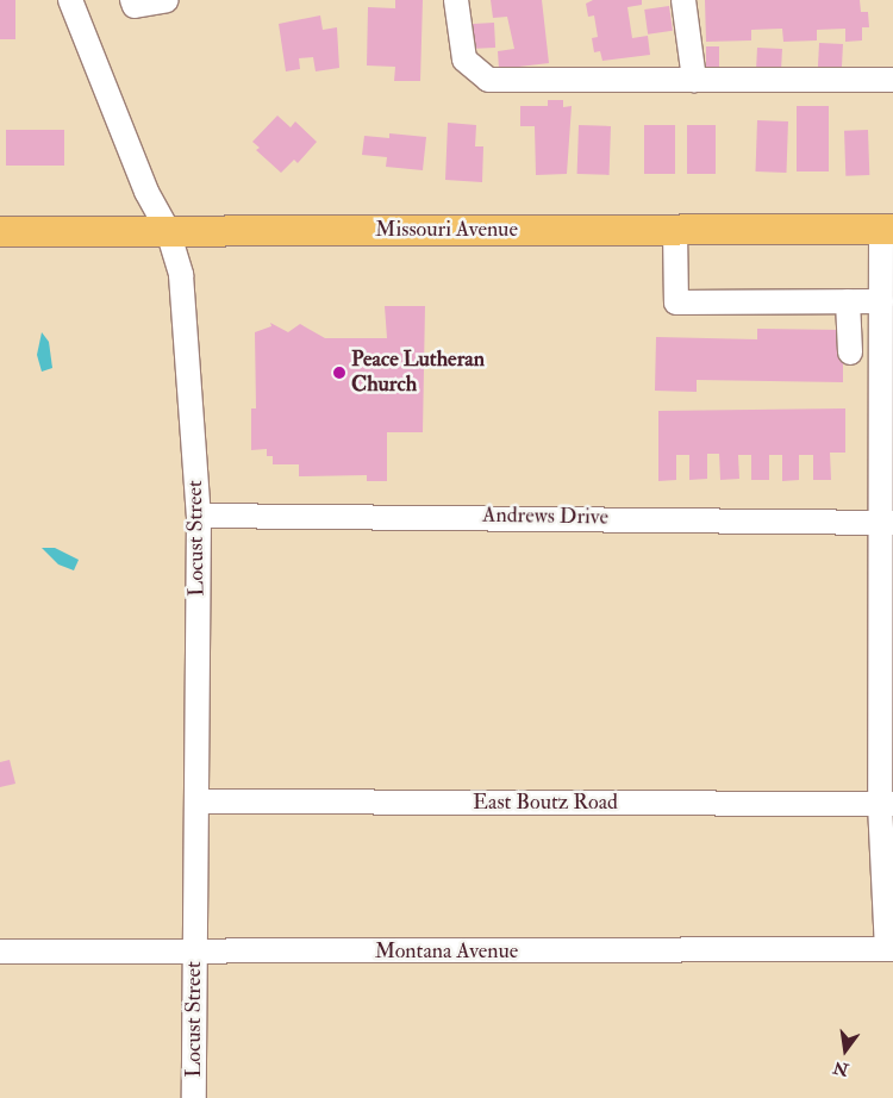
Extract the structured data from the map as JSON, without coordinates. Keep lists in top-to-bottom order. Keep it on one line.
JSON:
{"streets":{"main road":["Missouri Avenue"],"street":["Andrews Drive","Locust Street","East Boutz Road","Montana Avenue"]},"crossings":[["Missouri Avenue","Locust Street"],["Andrews Drive","Locust Street"],["Locust Street","East Boutz Road"],["Locust Street","Montana Avenue"]],"places":["Peace Lutheran Church"],"north":"bottom"}
